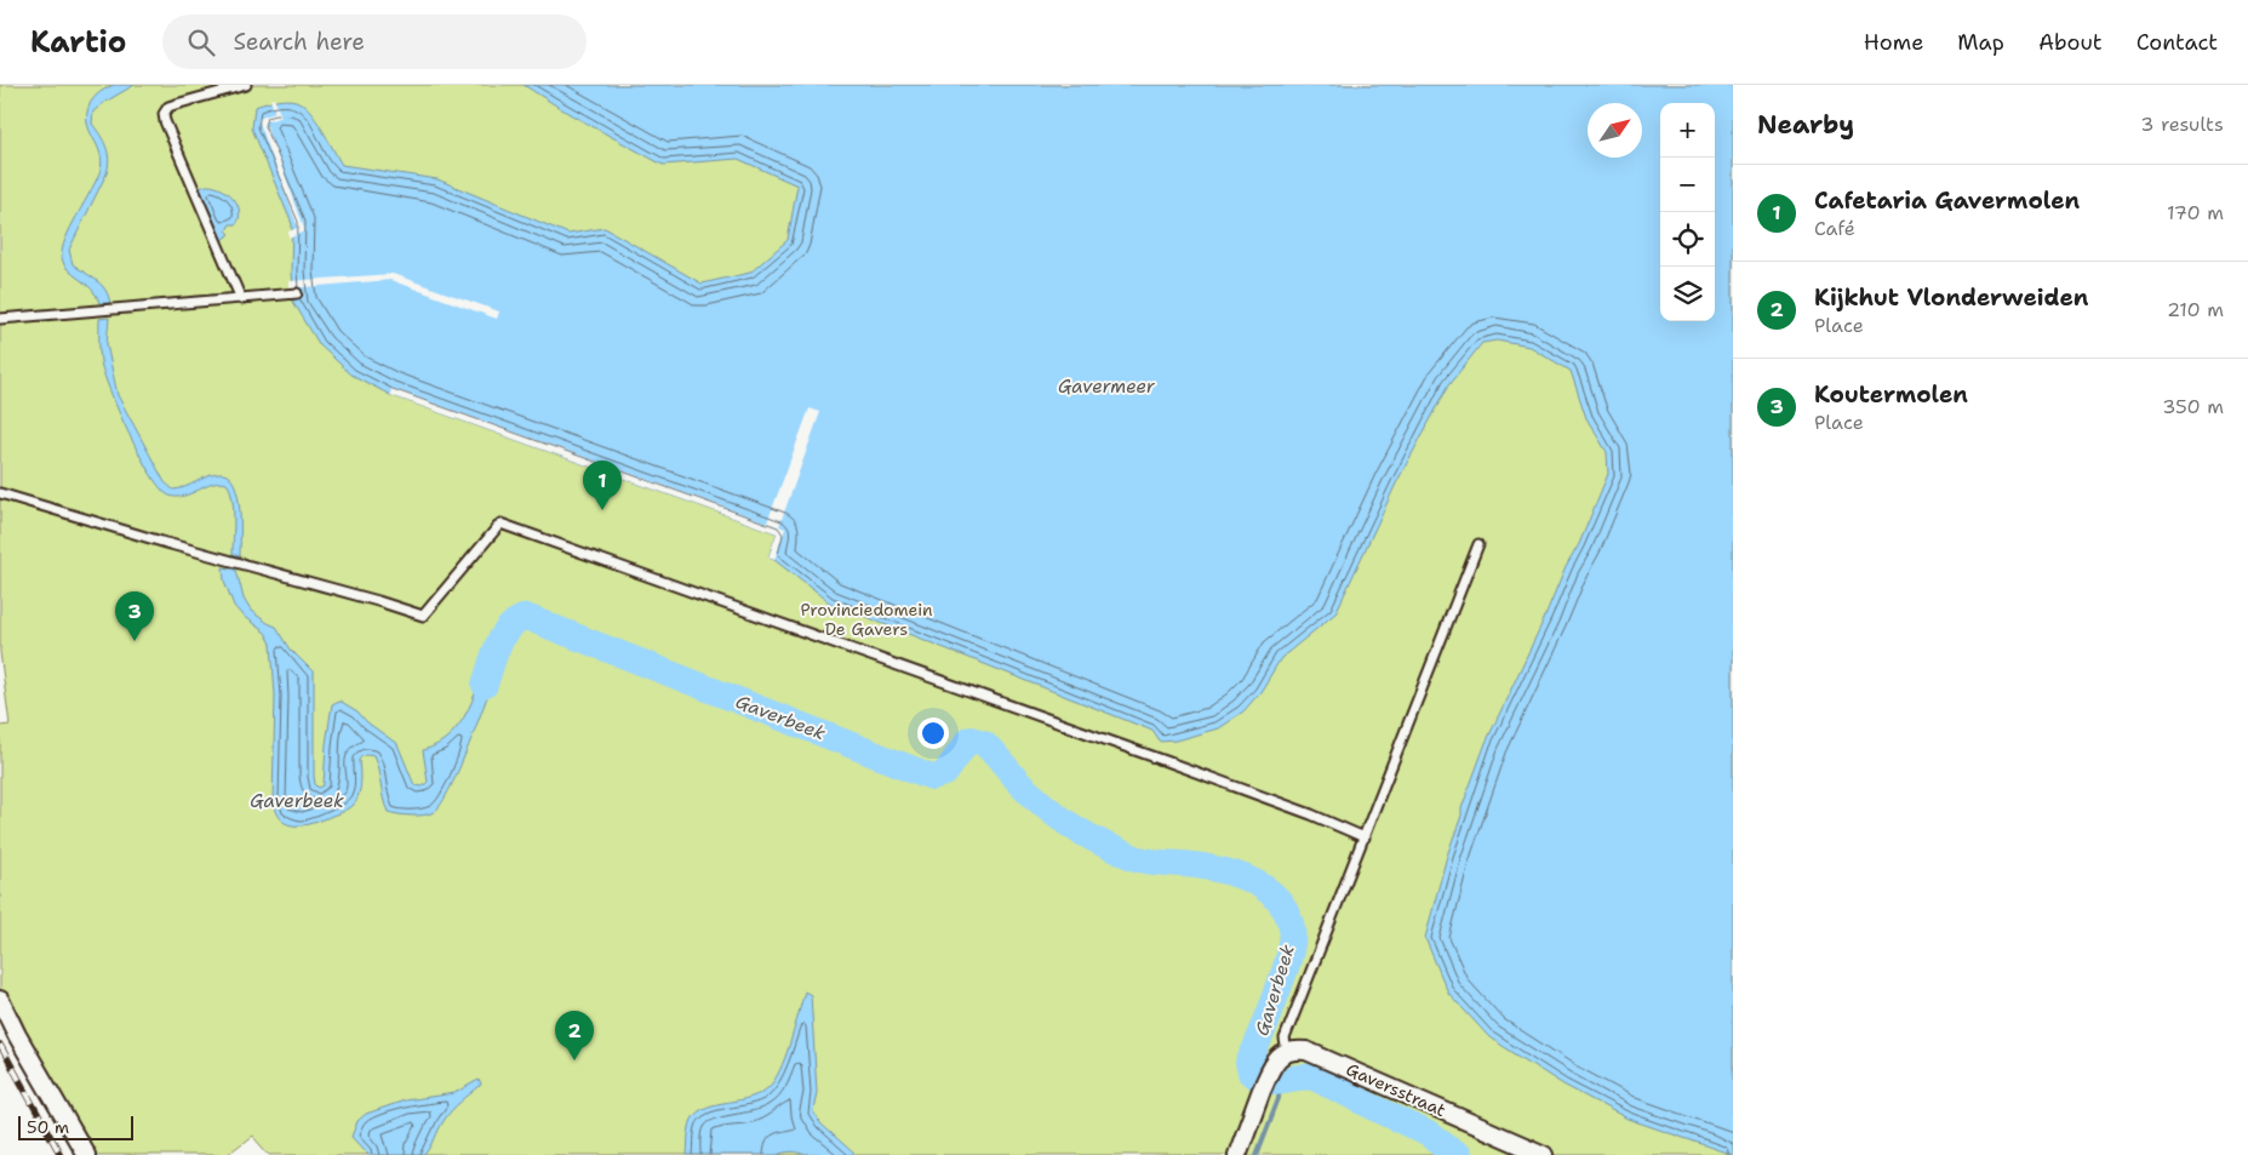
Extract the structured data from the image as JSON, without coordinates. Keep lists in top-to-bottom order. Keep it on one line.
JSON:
{"streets":{"street":["Gaversstraat"]},"water":["Gavermeer","Gaverbeek"],"parks":["Provinciedomein De Gavers"],"scale_bar":"50 m","north":"top right","page":{"header":"Kartio","search":"Search here","nav":["Home","Map","About","Contact"],"heading":["Nearby","3 results"],"map_buttons":["+","−"],"list":[{"mark":"1","name":"Cafetaria Gavermolen","note":"Café","value":"170 m"},{"mark":"2","name":"Kijkhut Vlonderweiden","note":"Place","value":"210 m"},{"mark":"3","name":"Koutermolen","note":"Place","value":"350 m"}],"pins":["1","3","2"],"scale":"50 m"}}
